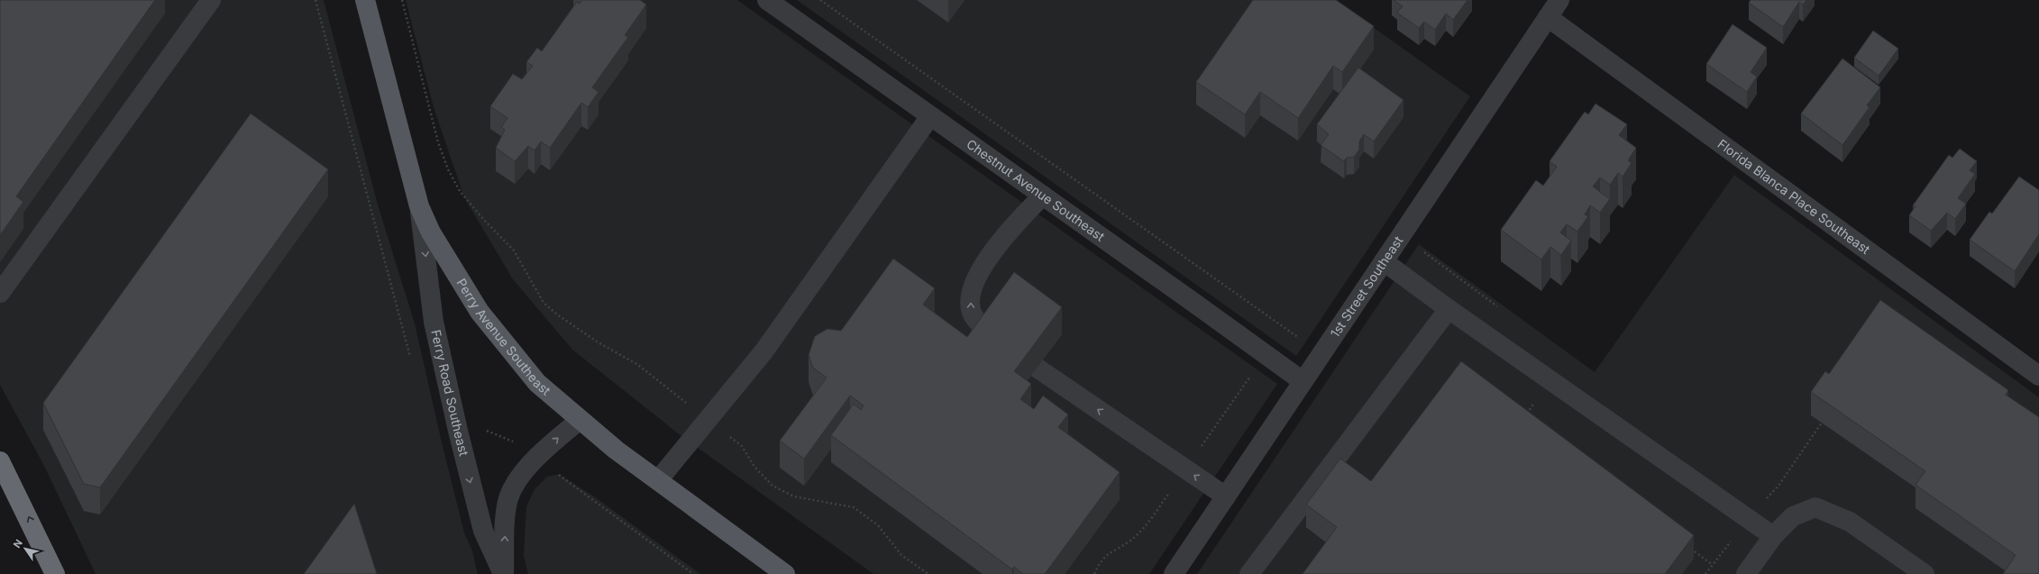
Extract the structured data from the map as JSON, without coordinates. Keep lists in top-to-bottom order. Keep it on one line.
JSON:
{"streets":{"main road":["Perry Avenue Southeast"],"street":["Chestnut Avenue Southeast","Florida Blanca Place Southeast","1st Street Southeast","Ferry Road Southeast"]},"crossings":[["Chestnut Avenue Southeast","1st Street Southeast"],["Florida Blanca Place Southeast","1st Street Southeast"],["Perry Avenue Southeast","Ferry Road Southeast"]],"north":"top left"}
